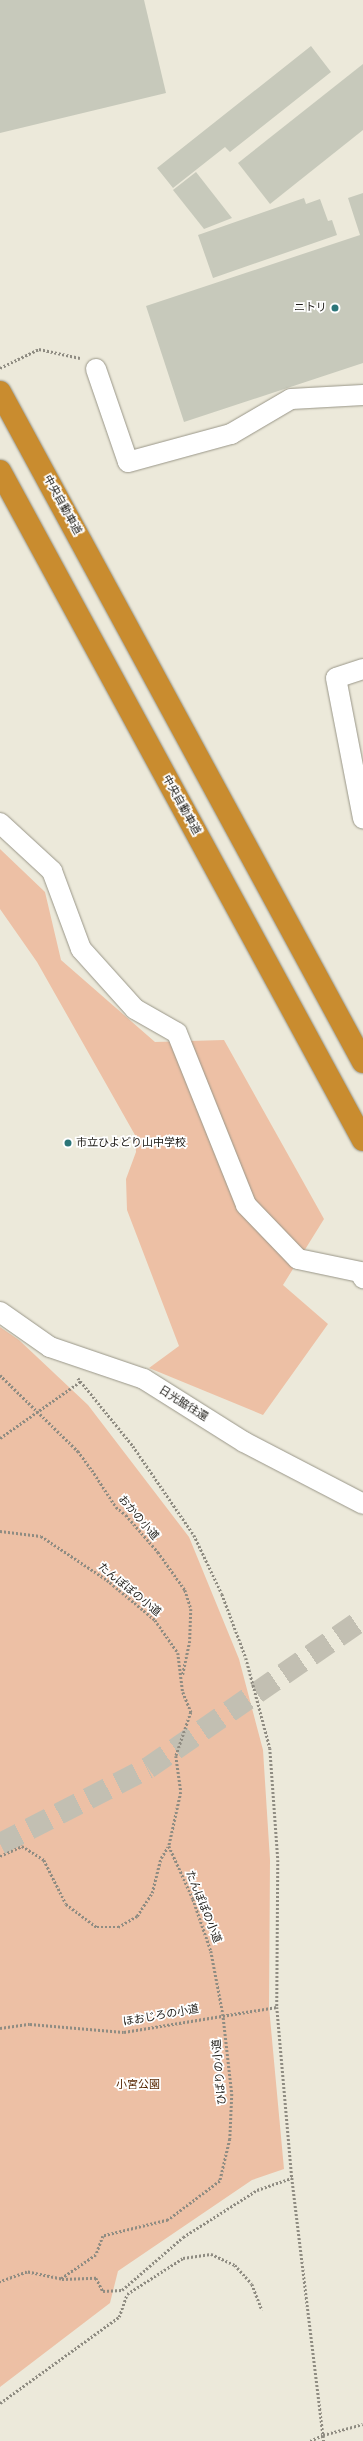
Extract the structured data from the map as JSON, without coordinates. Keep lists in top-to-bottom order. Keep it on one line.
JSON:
{"streets":{"highway":["中央自動車道"],"street":["日光脇往還"],"path":["おかの小道","たんぽぽの小道","ほおじろの小道","ひばりの小道"]},"crossings":[["おかの小道","たんぽぽの小道"],["たんぽぽの小道","ほおじろの小道"],["たんぽぽの小道","ひばりの小道"],["ほおじろの小道","ひばりの小道"]],"parks":["小宮公園"],"places":["ニトリ","市立ひよどり山中学校"]}
